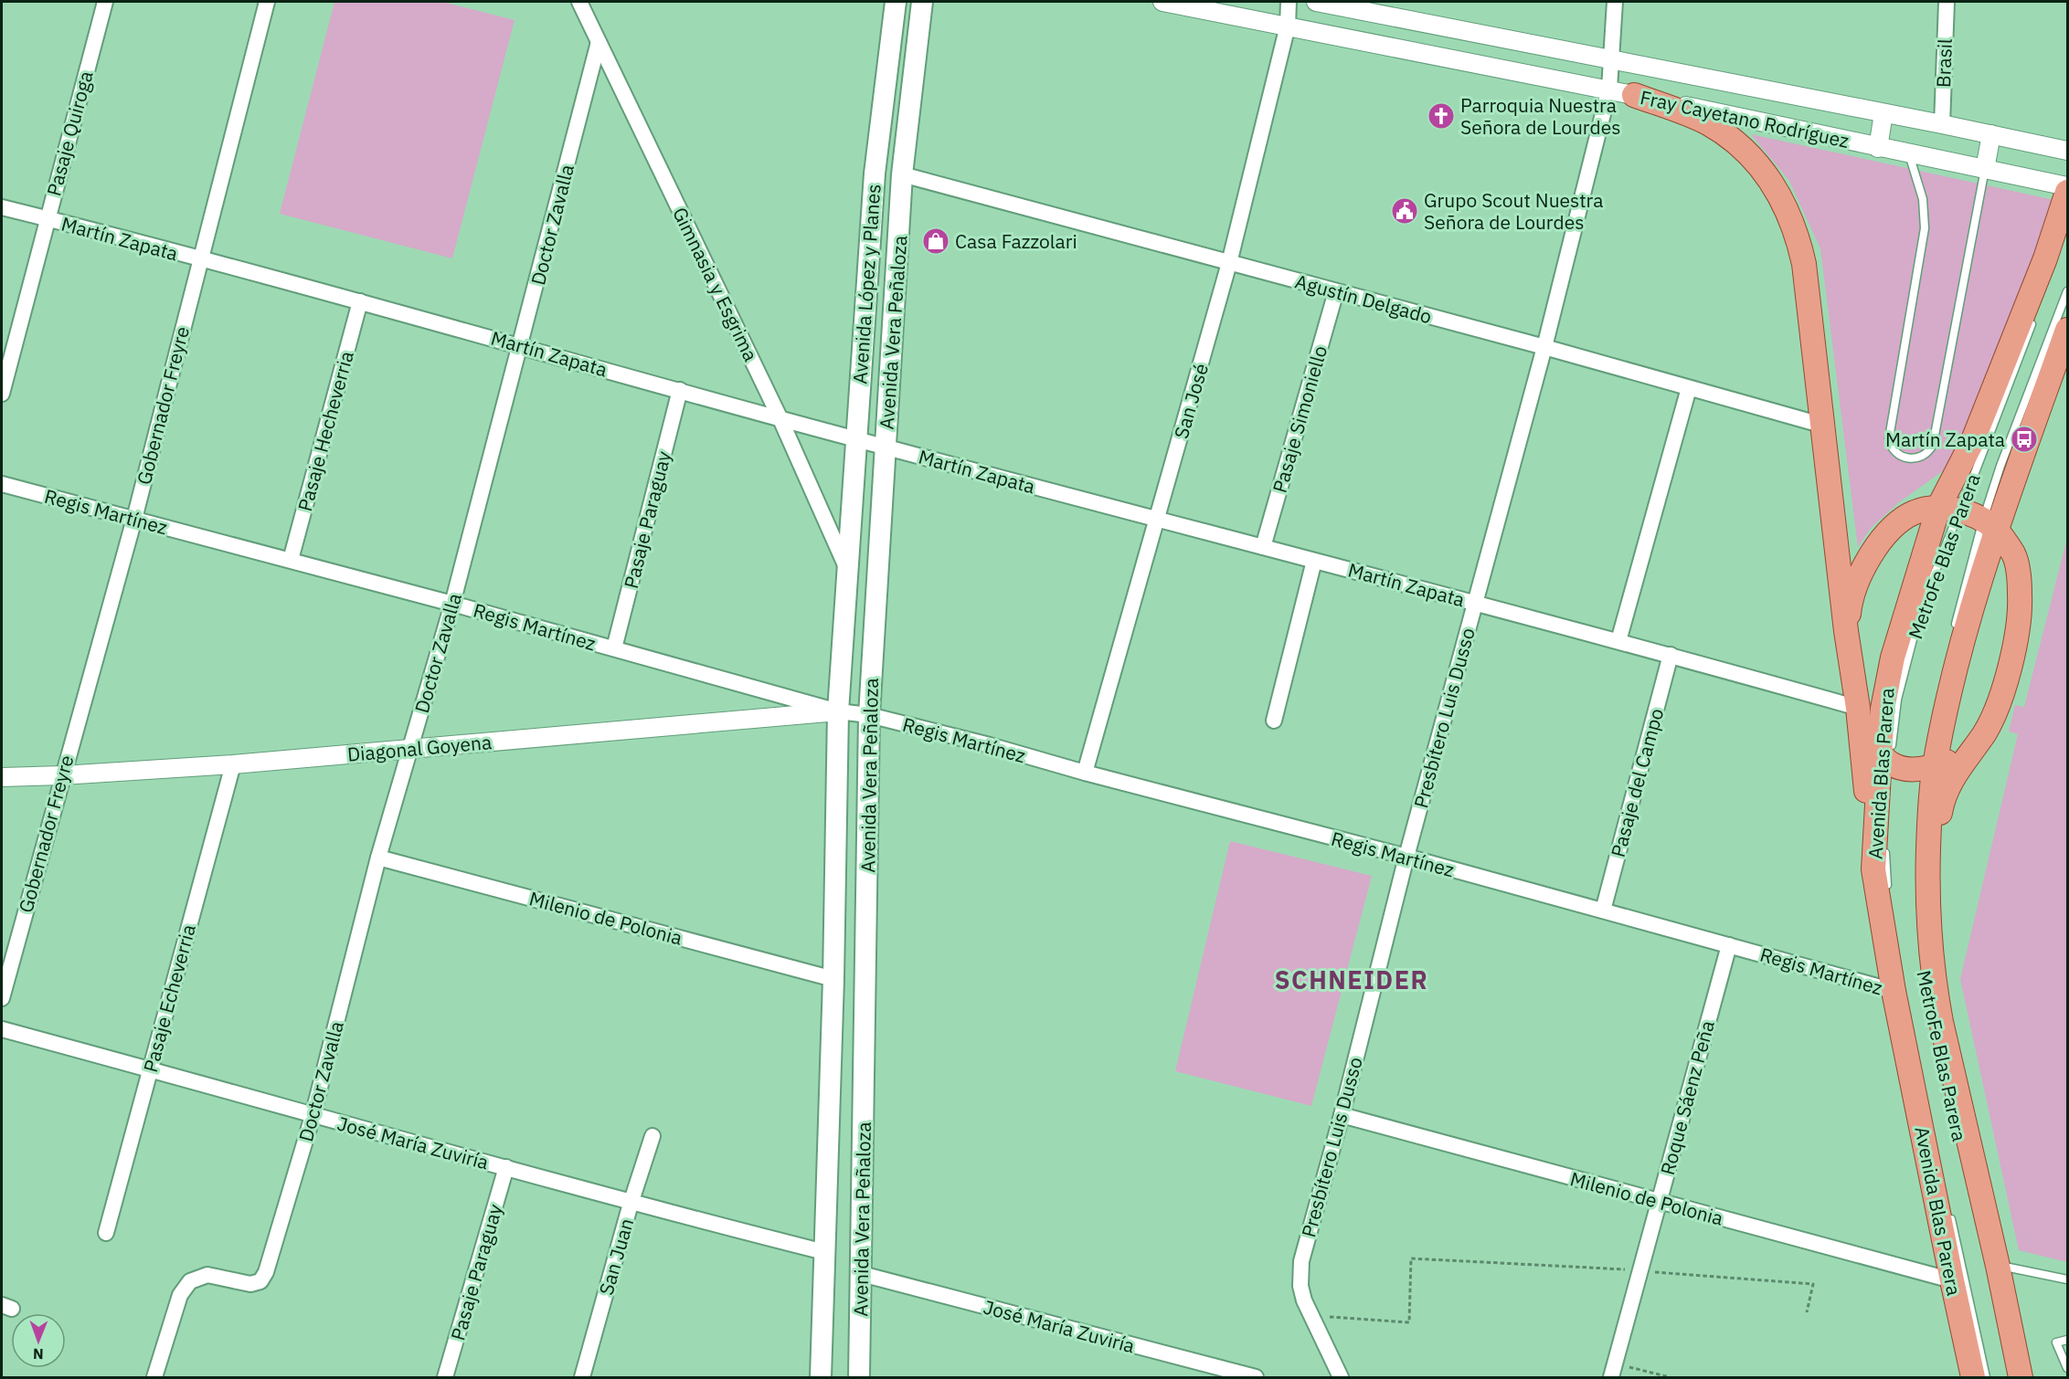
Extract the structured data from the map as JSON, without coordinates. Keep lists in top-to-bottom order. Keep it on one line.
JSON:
{"streets":{"main road":["Avenida López y Planes","Avenida Vera Peñaloza","Avenida Blas Parera"],"street":["Brasil","Fray Cayetano Rodríguez","Pasaje Quiroga","Doctor Zavalla","Martín Zapata","Gimnasia y Esgrima","Agustín Delgado","San José","Gobernador Freyre","Pasaje Simoniello","Pasaje Hecheverria","Regis Martínez","Pasaje Paraguay","Presbítero Luis Dusso","Diagonal Goyena","Pasaje del Campo","Milenio de Polonia","Pasaje Echeverria","Roque Sáenz Peña","José María Zuviría","San Juan"],"lane":["MetroFe Blas Parera"]},"crossings":[["Brasil","Fray Cayetano Rodríguez"],["Fray Cayetano Rodríguez","San José"],["Fray Cayetano Rodríguez","Presbítero Luis Dusso"],["Pasaje Quiroga","Martín Zapata"],["Doctor Zavalla","Martín Zapata"],["Doctor Zavalla","Gimnasia y Esgrima"],["Doctor Zavalla","Regis Martínez"],["Doctor Zavalla","Diagonal Goyena"],["Doctor Zavalla","Milenio de Polonia"],["Doctor Zavalla","José María Zuviría"],["Martín Zapata","Gimnasia y Esgrima"],["Martín Zapata","Avenida López y Planes"],["Martín Zapata","Avenida Vera Peñaloza"],["Martín Zapata","San José"],["Martín Zapata","Gobernador Freyre"],["Martín Zapata","Pasaje Simoniello"],["Martín Zapata","Pasaje Hecheverria"],["Martín Zapata","Pasaje Paraguay"],["Martín Zapata","Presbítero Luis Dusso"],["Martín Zapata","Pasaje del Campo"],["Gimnasia y Esgrima","Avenida López y Planes"],["Gimnasia y Esgrima","Avenida Vera Peñaloza"],["Avenida López y Planes","Agustín Delgado"],["Avenida López y Planes","Avenida Vera Peñaloza"],["Agustín Delgado","Avenida Vera Peñaloza"],["Agustín Delgado","San José"],["Agustín Delgado","Pasaje Simoniello"],["Agustín Delgado","Presbítero Luis Dusso"],["Avenida Vera Peñaloza","Regis Martínez"],["Avenida Vera Peñaloza","Diagonal Goyena"],["Avenida Vera Peñaloza","Milenio de Polonia"],["Avenida Vera Peñaloza","José María Zuviría"],["San José","Regis Martínez"],["Gobernador Freyre","Regis Martínez"],["Gobernador Freyre","Diagonal Goyena"],["Pasaje Hecheverria","Regis Martínez"],["Regis Martínez","Pasaje Paraguay"],["Regis Martínez","Presbítero Luis Dusso"],["Regis Martínez","Diagonal Goyena"],["Regis Martínez","Avenida Blas Parera"],["Regis Martínez","Pasaje del Campo"],["Regis Martínez","Roque Sáenz Peña"],["Pasaje Paraguay","José María Zuviría"],["MetroFe Blas Parera","Avenida Blas Parera"],["Presbítero Luis Dusso","Milenio de Polonia"],["Diagonal Goyena","Pasaje Echeverria"],["Avenida Blas Parera","Milenio de Polonia"],["Milenio de Polonia","Roque Sáenz Peña"],["Pasaje Echeverria","José María Zuviría"],["José María Zuviría","San Juan"]],"districts":["SCHNEIDER"],"places":{"church":["Parroquia Nuestra Señora de Lourdes"],"public building":["Grupo Scout Nuestra Señora de Lourdes"],"shop":["Casa Fazzolari"],"bus stop":["Martín Zapata"]},"north":"bottom"}
